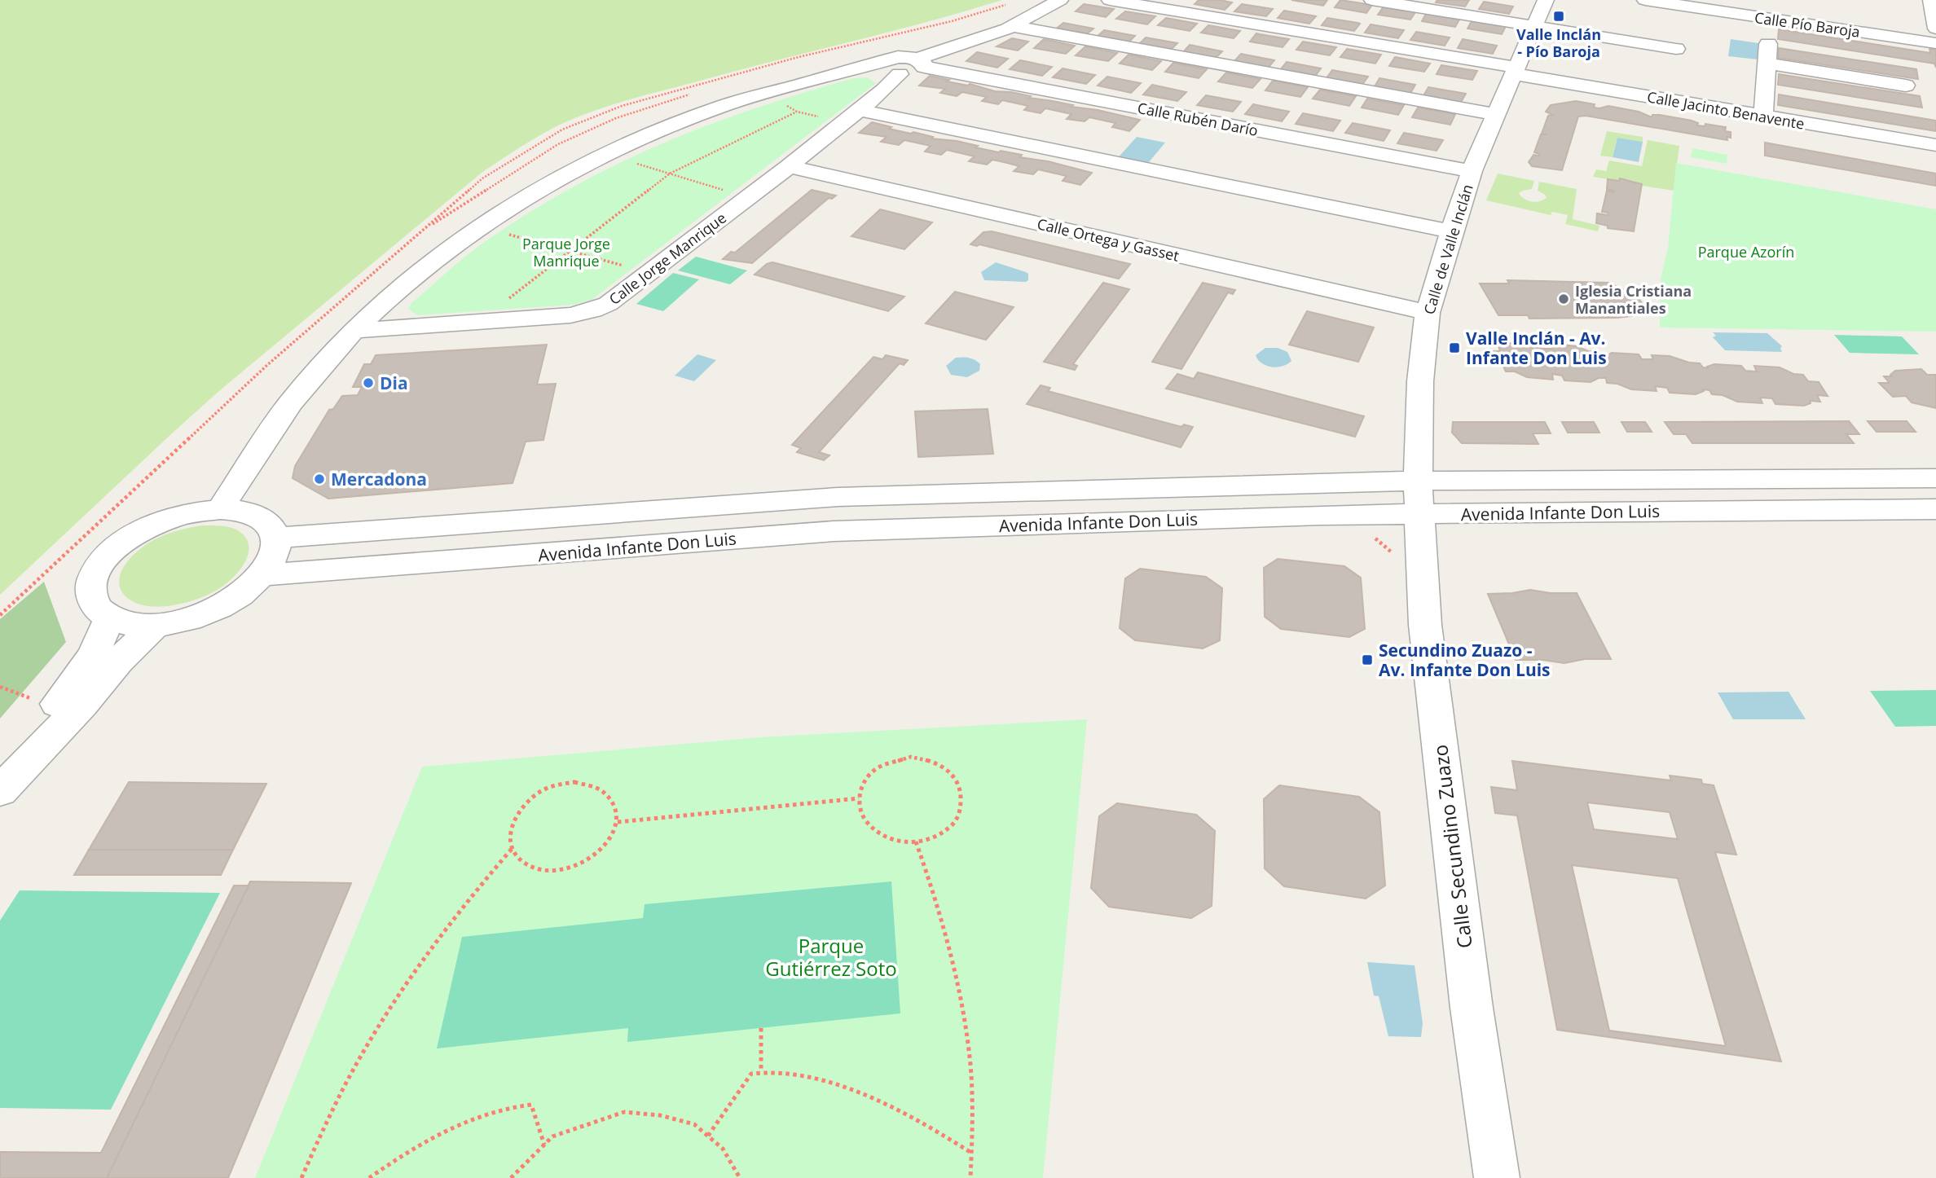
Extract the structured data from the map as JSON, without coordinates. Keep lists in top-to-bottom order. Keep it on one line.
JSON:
{"streets":{"street":["Calle Pío Baroja","Calle Jacinto Benavente","Calle Rubén Darío","Calle Ortega y Gasset","Calle de Valle Inclán","Calle Jorge Manrique","Avenida Infante Don Luis","Calle Secundino Zuazo"]},"crossings":[["Calle Jacinto Benavente","Calle de Valle Inclán"],["Calle Rubén Darío","Calle de Valle Inclán"],["Calle Ortega y Gasset","Calle de Valle Inclán"],["Calle Ortega y Gasset","Calle Jorge Manrique"],["Calle de Valle Inclán","Avenida Infante Don Luis"],["Calle de Valle Inclán","Calle Secundino Zuazo"],["Avenida Infante Don Luis","Calle Secundino Zuazo"]],"parks":["Parque Jorge Manrique","Parque Azorín","Parque Gutiérrez Soto"],"places":{"transit":["Valle Inclán - Pío Baroja","Valle Inclán - Av. Infante Don Luis","Secundino Zuazo - Av. Infante Don Luis"],"other":["Iglesia Cristiana Manantiales","Dia","Mercadona"]}}
